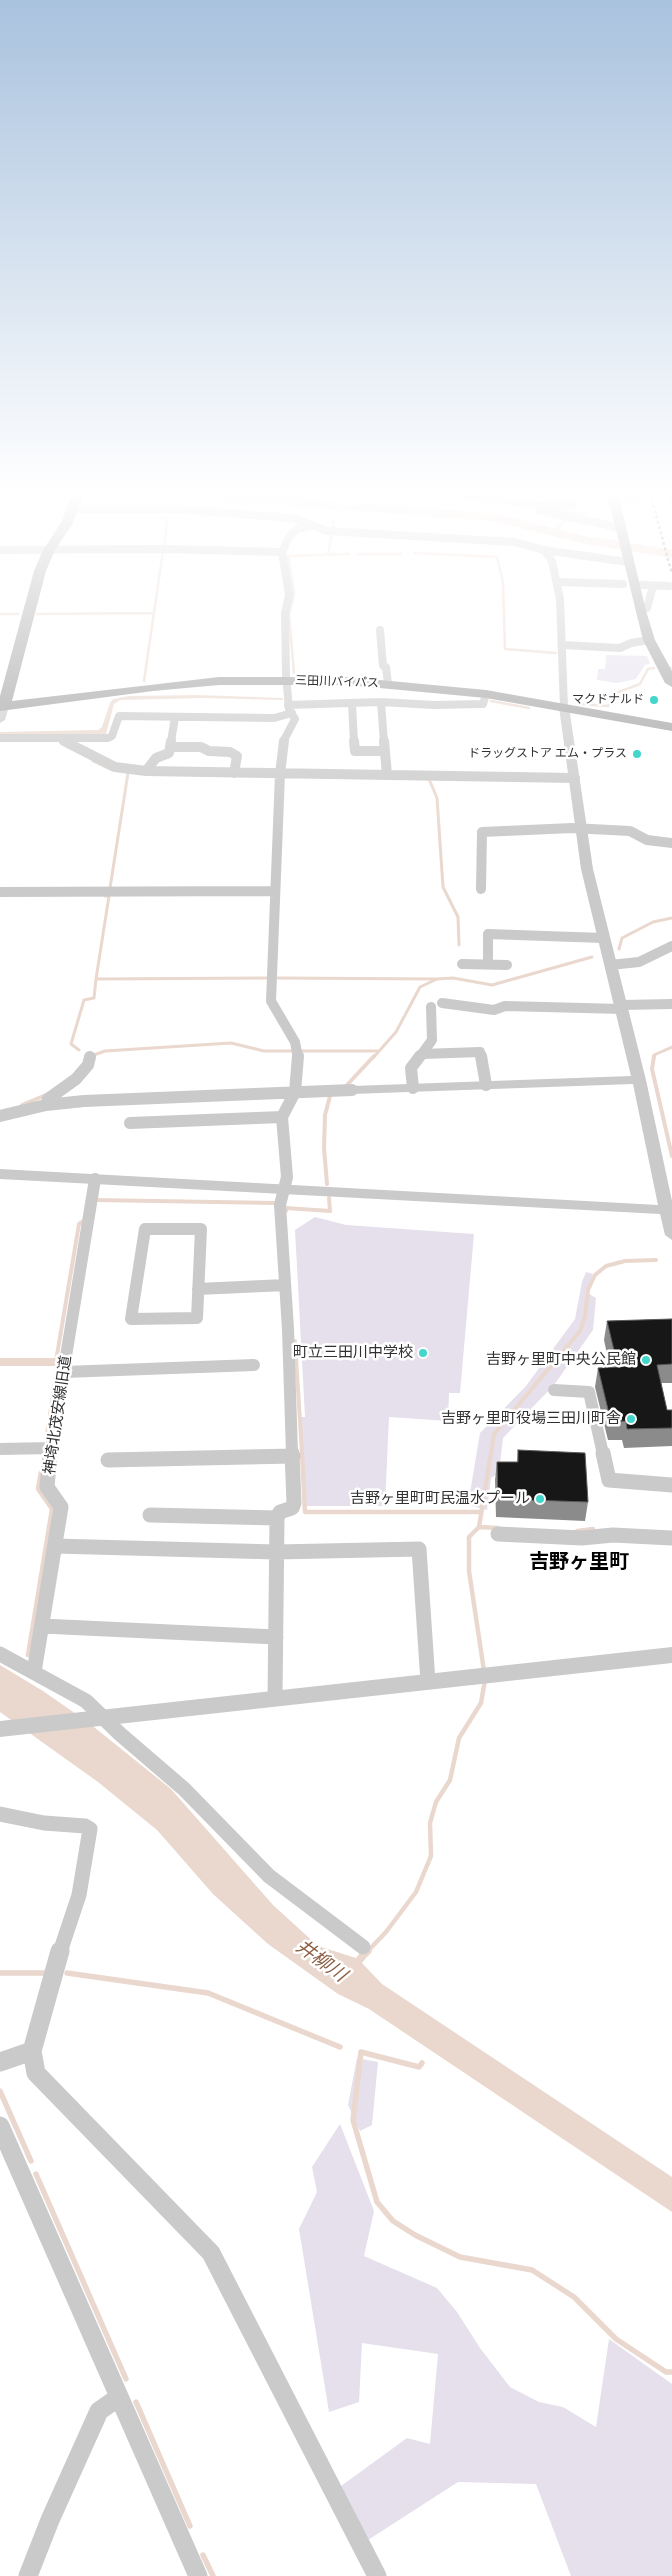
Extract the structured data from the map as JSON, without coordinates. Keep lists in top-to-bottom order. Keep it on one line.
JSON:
{"streets":{"highway":["三田川バイパス"],"street":["神埼北茂安線旧道"]},"districts":["吉野ヶ里町"],"water":["井柳川"],"places":["マクドナルド","ドラッグストア エム・プラス","町立三田川中学校","吉野ヶ里町中央公民館","吉野ヶ里町役場三田川町舎","吉野ヶ里町町民温水プール"]}
